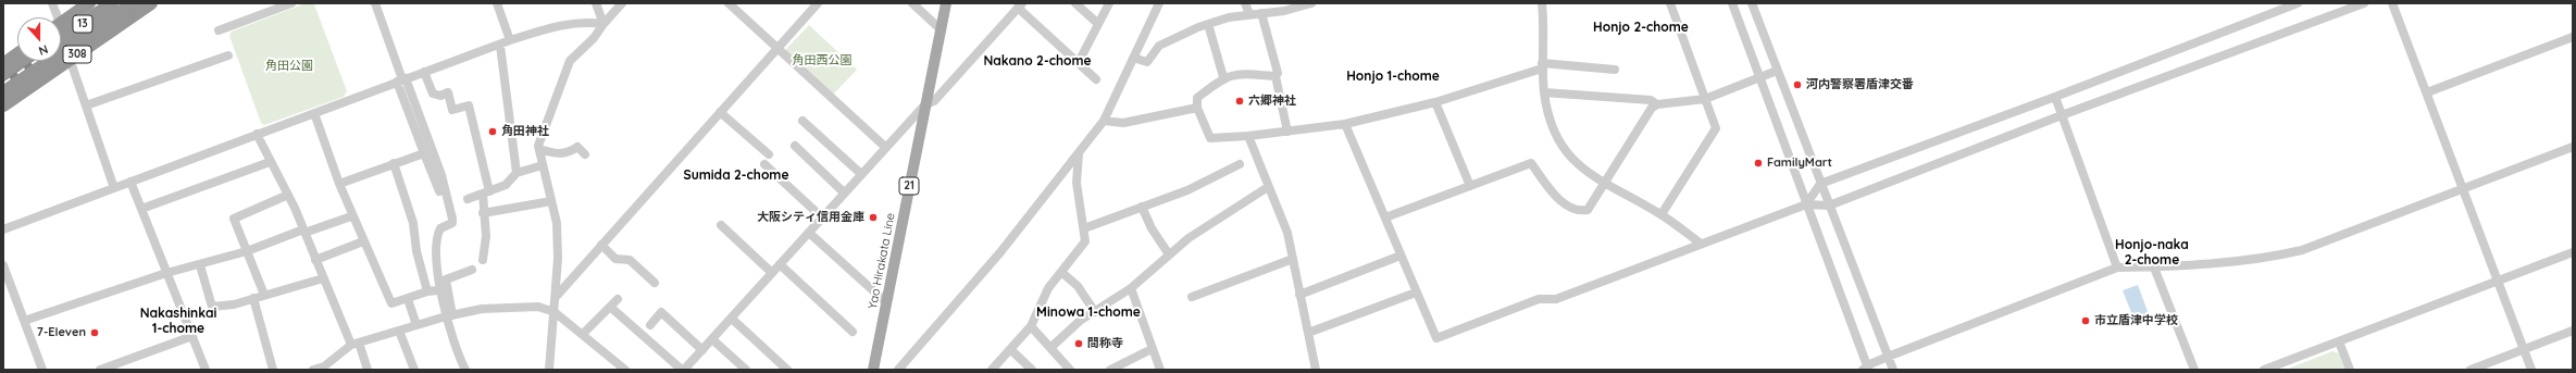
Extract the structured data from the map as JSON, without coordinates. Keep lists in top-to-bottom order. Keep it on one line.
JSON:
{"streets":{"highway":["13","308"],"main road":["21","Yao Hirakata Line"]},"districts":["Honjo 2-chome","Nakano 2-chome","Honjo 1-chome","Sumida 2-chome","Honjo-naka 2-chome","Minowa 1-chome","Nakashinkai 1-chome"],"parks":["角田西公園","角田公園"],"places":["河内警察署盾津交番","六郷神社","角田神社","FamilyMart","大阪シティ信用金庫","市立盾津中学校","7-Eleven","間称寺"],"north":"bottom"}
